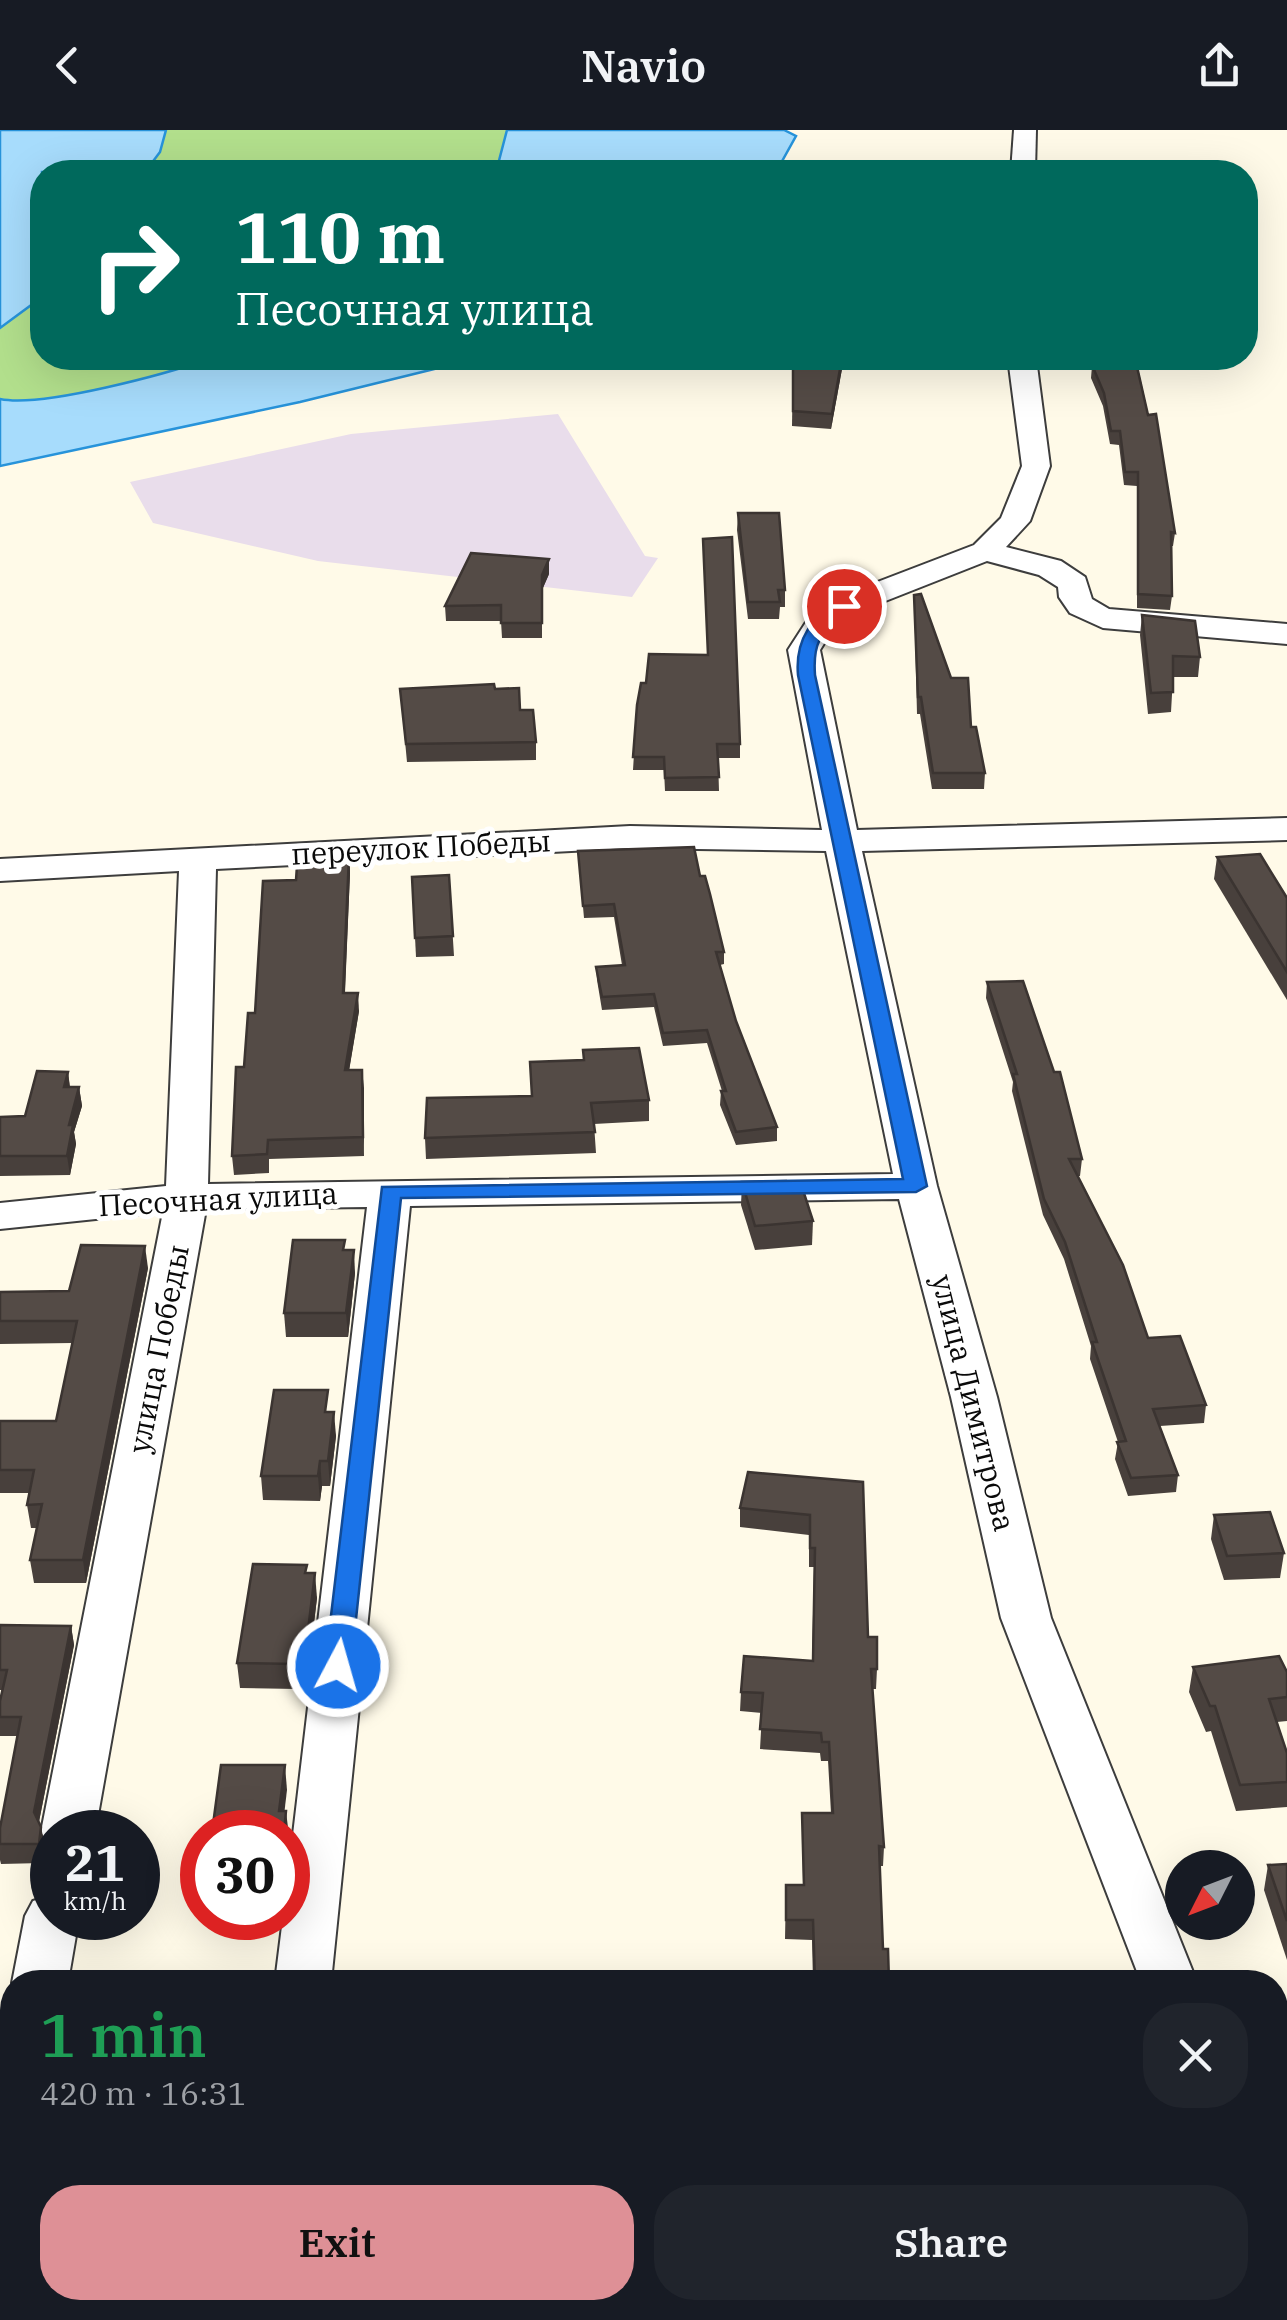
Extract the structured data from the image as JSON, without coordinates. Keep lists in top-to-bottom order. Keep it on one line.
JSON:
{"streets":{"street":["переулок Победы","Песочная улица","улица Победы","улица Димитрова"]},"crossings":[["переулок Победы","улица Победы"],["переулок Победы","улица Димитрова"],["Песочная улица","улица Победы"],["Песочная улица","улица Димитрова"]],"north":"bottom left","page":{"header":"Navio","turn":["110 m","Песочная улица"],"speed":"21 km/h","limit":"30","heading":["1 min","420 m · 16:31"],"buttons":["Exit","Share"]}}
